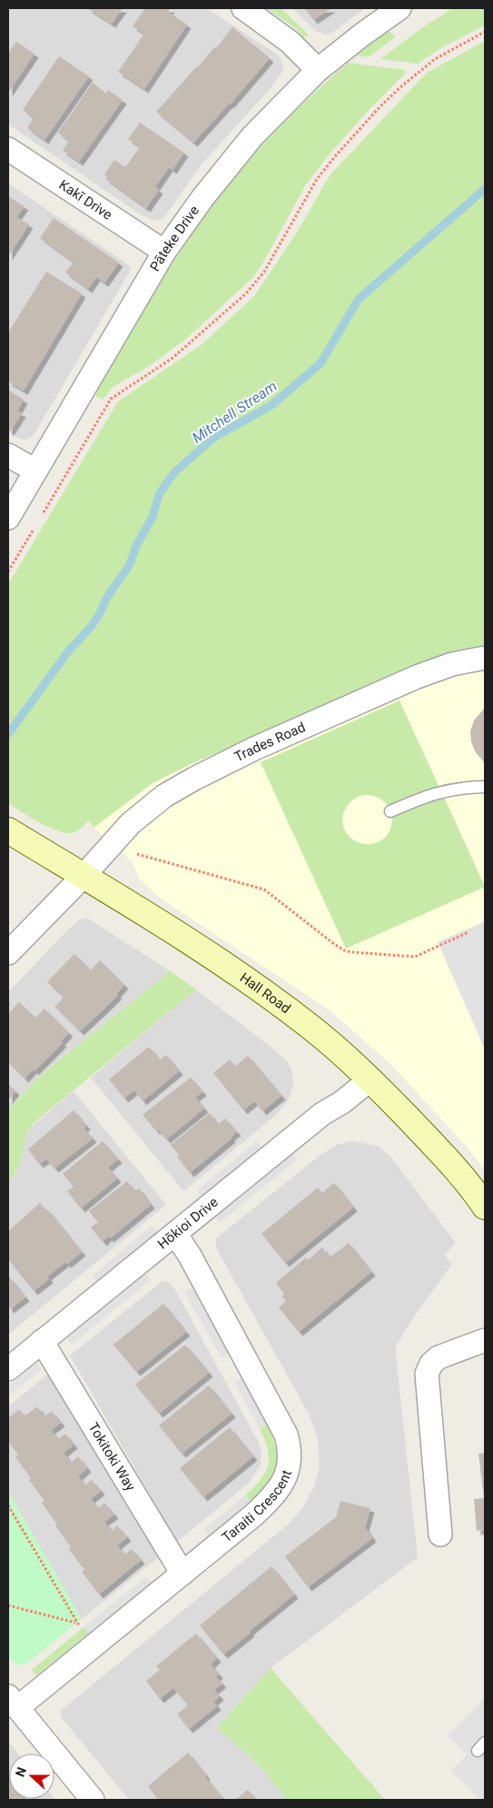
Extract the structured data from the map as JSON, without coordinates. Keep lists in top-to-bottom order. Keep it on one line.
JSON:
{"streets":{"street":["Kakī Drive","Pāteke Drive","Trades Road","Hall Road","Hōkioi Drive","Tokitoki Way","Taraiti Crescent"]},"crossings":[["Kakī Drive","Pāteke Drive"],["Trades Road","Hall Road"],["Hall Road","Hōkioi Drive"],["Hōkioi Drive","Tokitoki Way"],["Hōkioi Drive","Taraiti Crescent"],["Tokitoki Way","Taraiti Crescent"]],"water":["Mitchell Stream"],"north":"left"}
